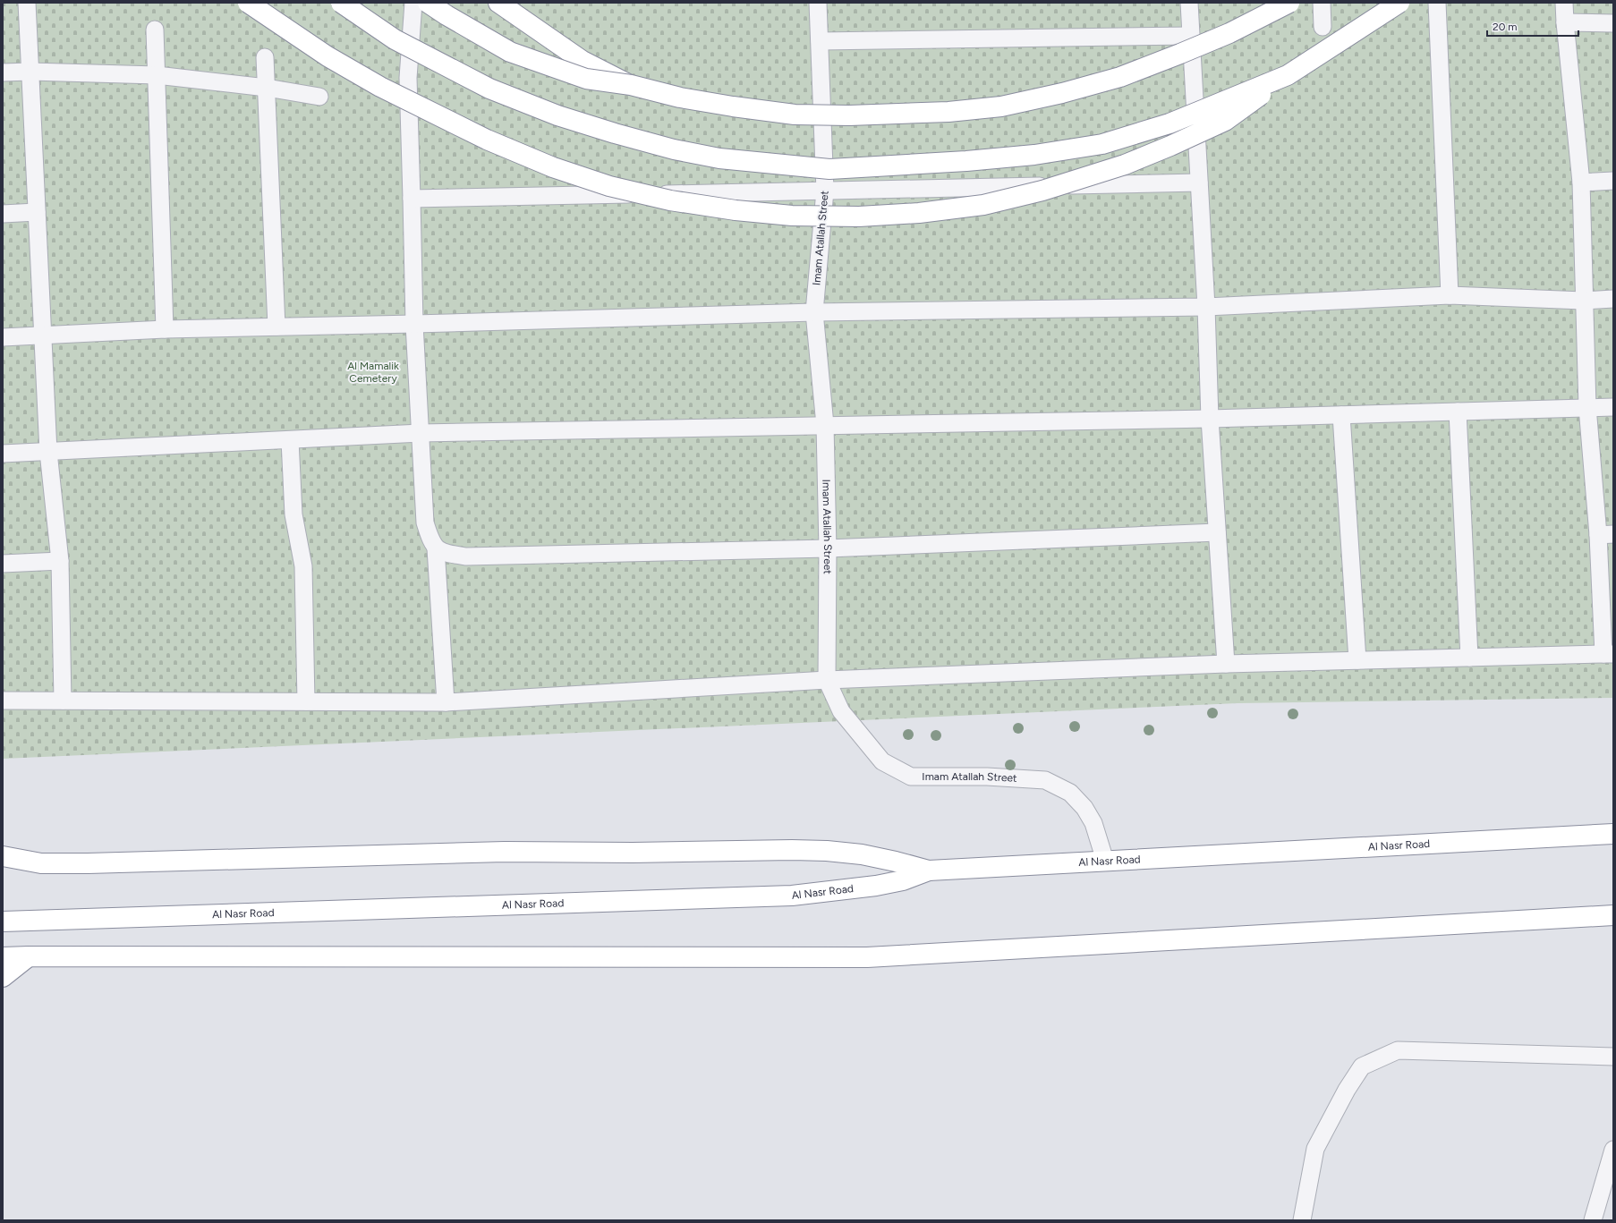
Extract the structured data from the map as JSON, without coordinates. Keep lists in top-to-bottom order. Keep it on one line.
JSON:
{"streets":{"highway":["Al Nasr Road"],"lane":["Imam Atallah Street"]},"crossings":[["Imam Atallah Street","Al Nasr Road"]],"parks":["Al Mamalik Cemetery"],"scale_bar":"20 m"}
